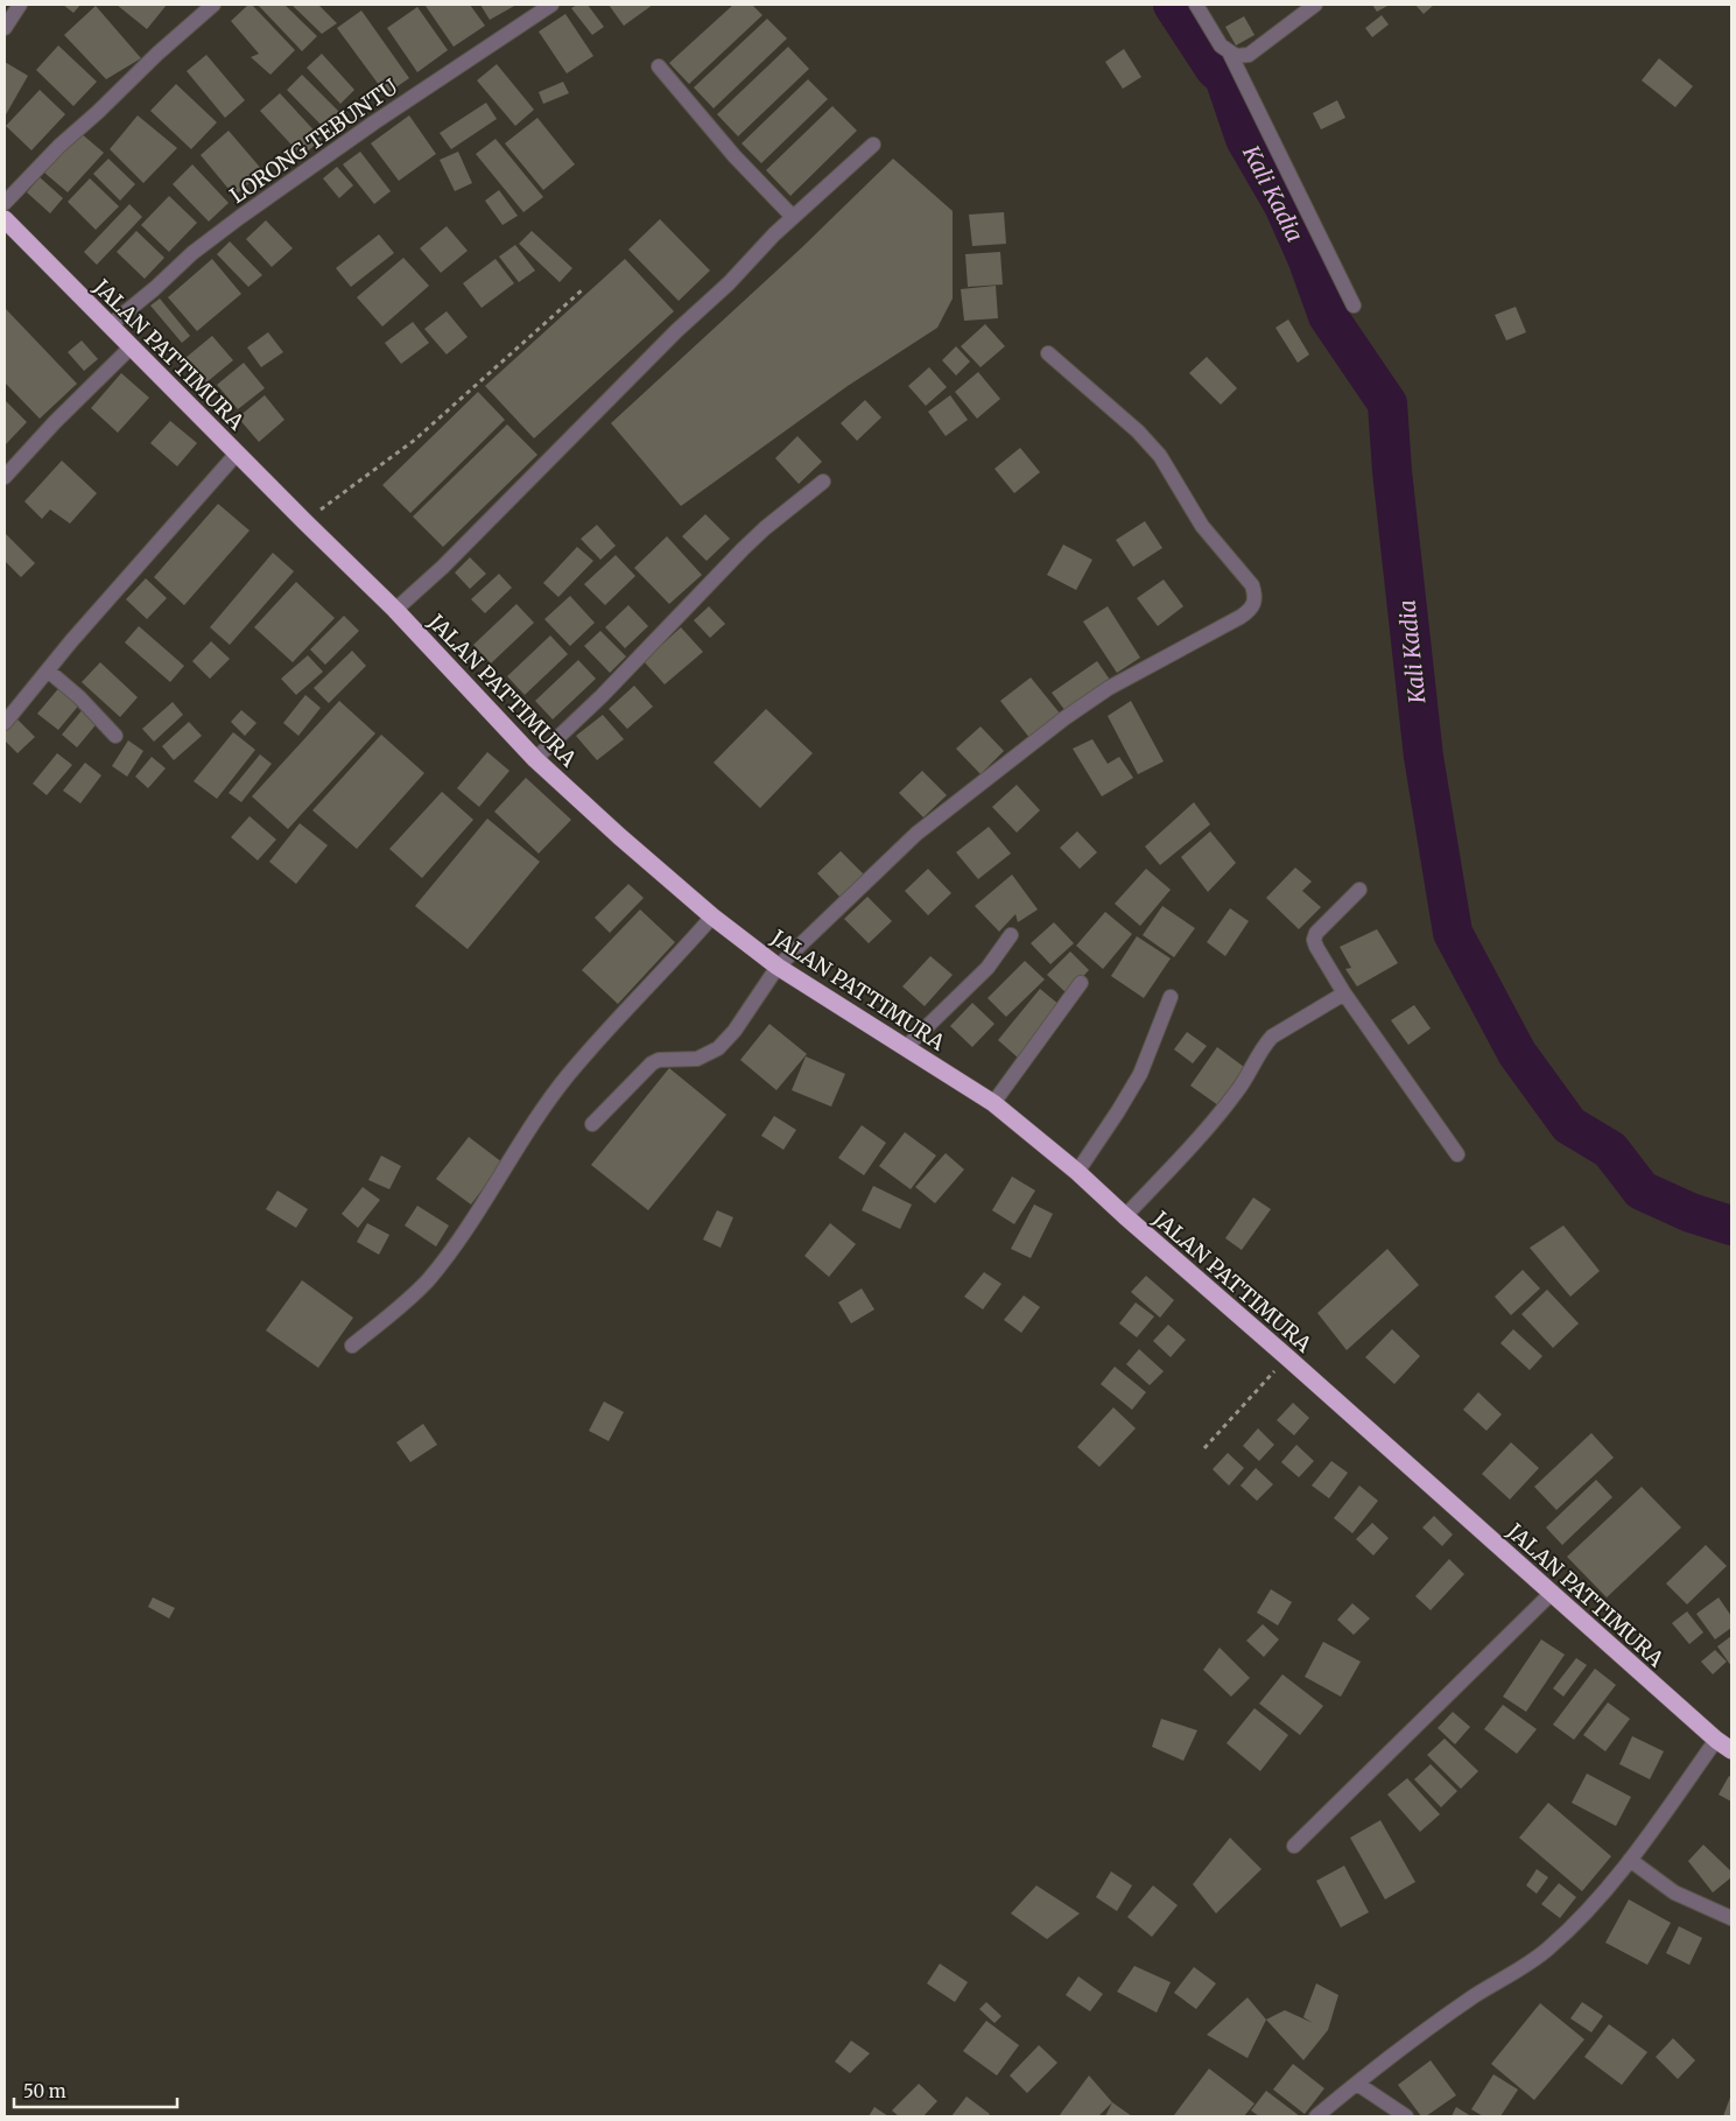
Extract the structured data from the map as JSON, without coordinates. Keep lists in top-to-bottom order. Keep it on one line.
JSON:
{"streets":{"highway":["JALAN PATTIMURA"],"street":["LORONG TEBUNTU"]},"crossings":[["LORONG TEBUNTU","JALAN PATTIMURA"]],"water":["Kali Kadia"],"scale_bar":"50 m"}
